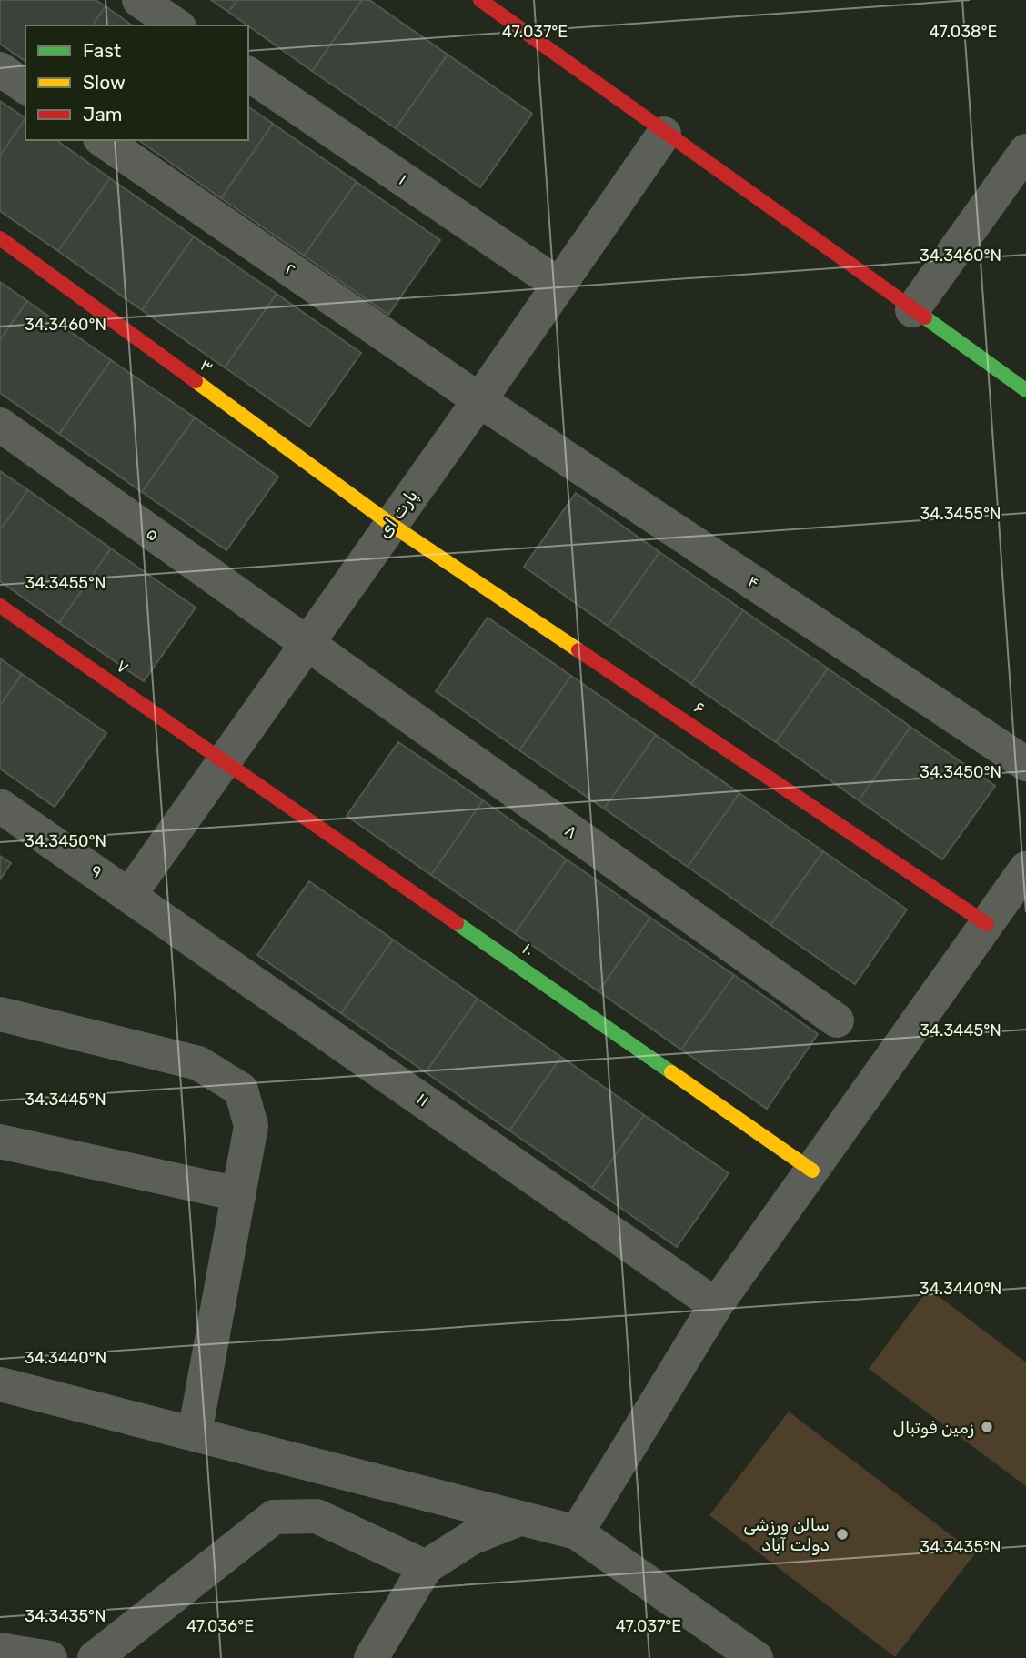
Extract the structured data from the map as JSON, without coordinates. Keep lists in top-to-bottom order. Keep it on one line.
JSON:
{"streets":{"street":["۱","۲","۳","پارت ای","۵","۴","۷","۶","۸","۹","۱۰","۱۱"]},"crossings":[["۱","پارت ای"],["۲","پارت ای"],["۲","۴"],["۳","پارت ای"],["۳","۶"],["پارت ای","۵"],["پارت ای","۴"],["پارت ای","۷"],["پارت ای","۶"],["پارت ای","۸"],["پارت ای","۹"],["پارت ای","۱۰"],["پارت ای","۱۱"],["۵","۸"],["۷","۱۰"],["۹","۱۱"]],"places":["زمین فوتبال","سالن ورزشی دولت آباد"],"legend":["Fast","Slow","Jam"],"coordinates":["47.037°E","47.038°E","34.3460°N","34.3455°N","34.3450°N","34.3445°N","34.3440°N","34.3435°N","47.036°E"]}
